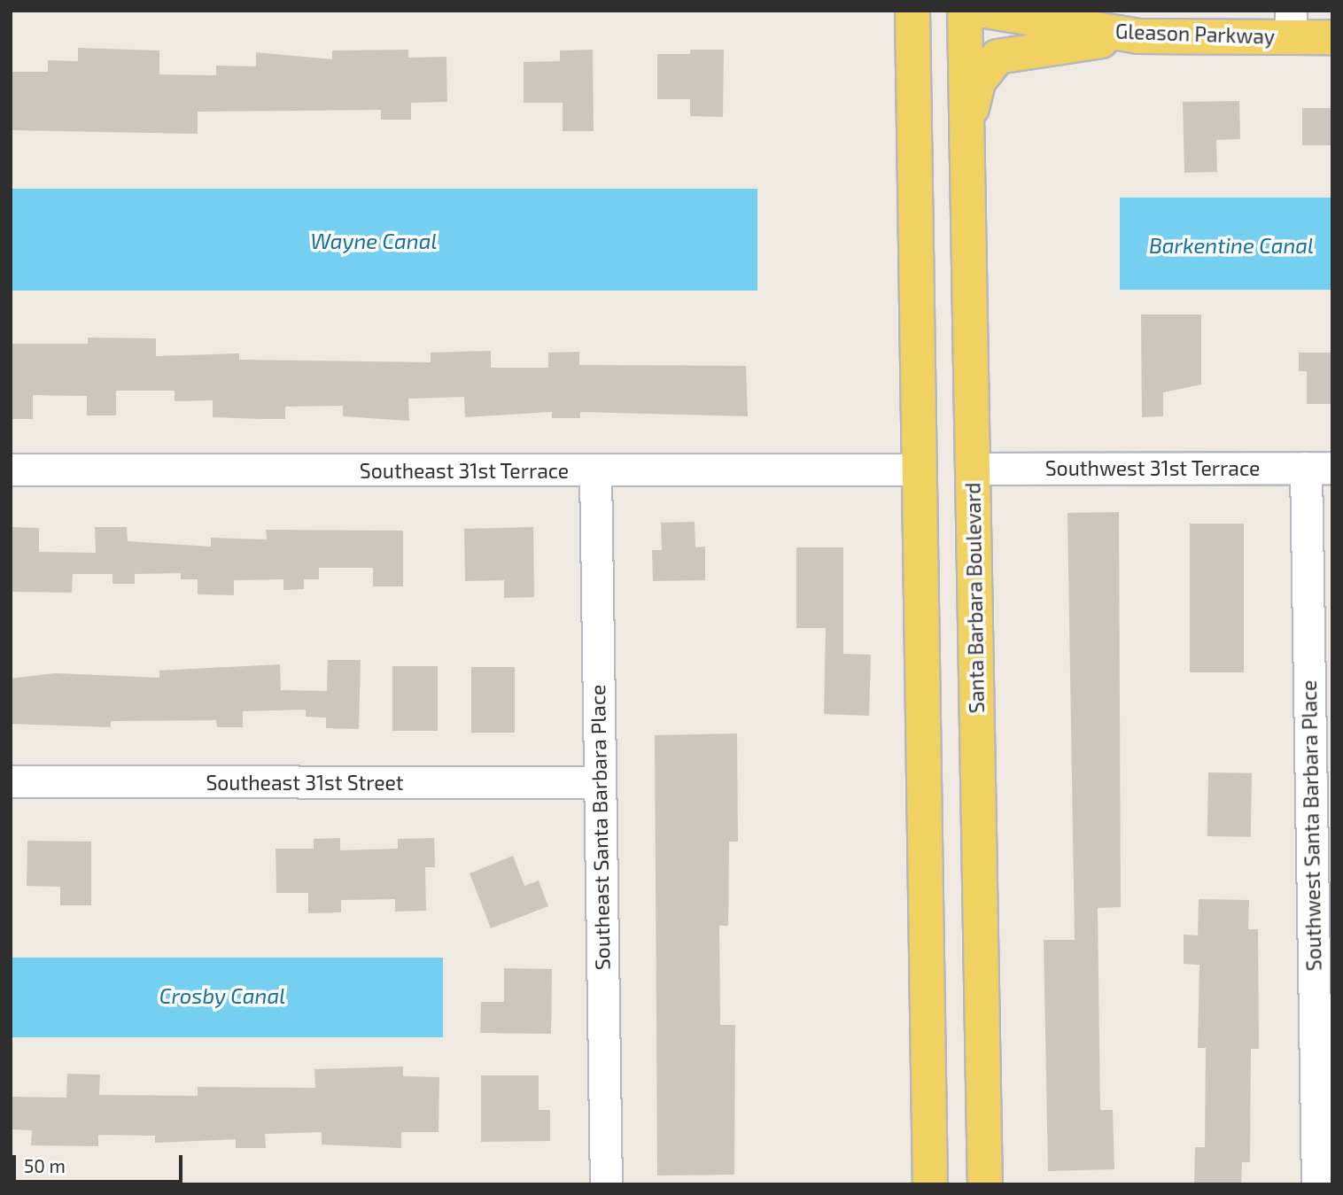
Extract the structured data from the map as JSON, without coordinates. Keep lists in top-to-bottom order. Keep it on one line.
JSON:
{"streets":{"main road":["Gleason Parkway","Santa Barbara Boulevard"],"street":["Southwest 31st Terrace","Southeast 31st Terrace","Southeast 31st Street","Southwest Santa Barbara Place","Southeast Santa Barbara Place"]},"crossings":[["Southwest 31st Terrace","Santa Barbara Boulevard"],["Southwest 31st Terrace","Southwest Santa Barbara Place"],["Southeast 31st Terrace","Southeast Santa Barbara Place"],["Southeast 31st Street","Southeast Santa Barbara Place"]],"water":["Wayne Canal","Barkentine Canal","Crosby Canal"],"scale_bar":"50 m"}
